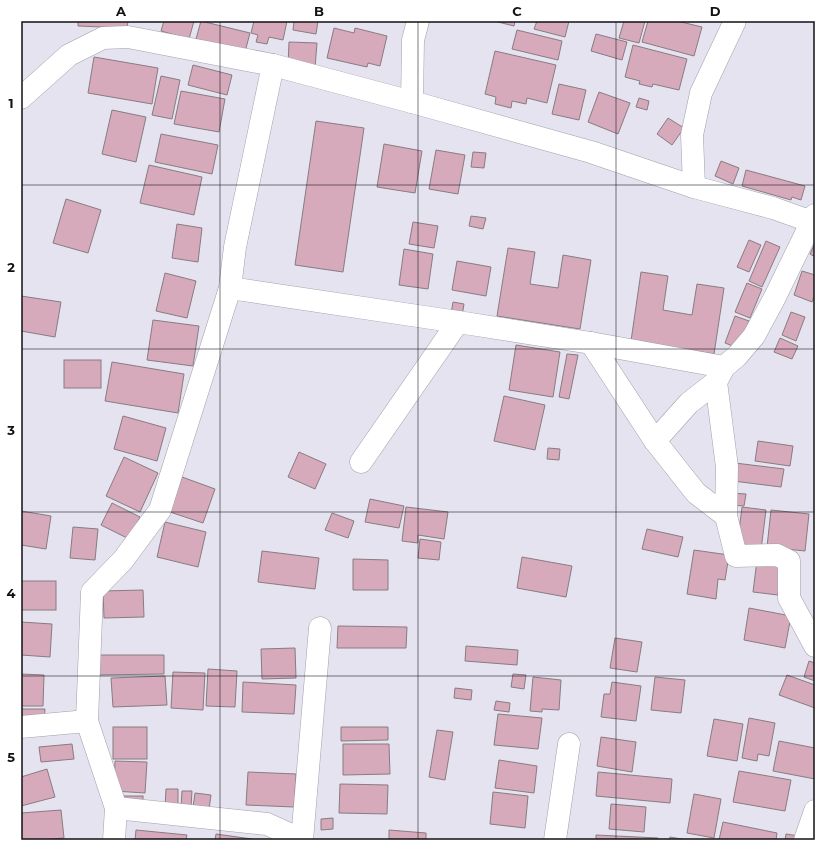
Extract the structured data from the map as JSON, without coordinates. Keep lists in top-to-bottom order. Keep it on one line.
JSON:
{"grid":{"columns":["A","B","C","D"],"rows":["1","2","3","4","5"]}}
